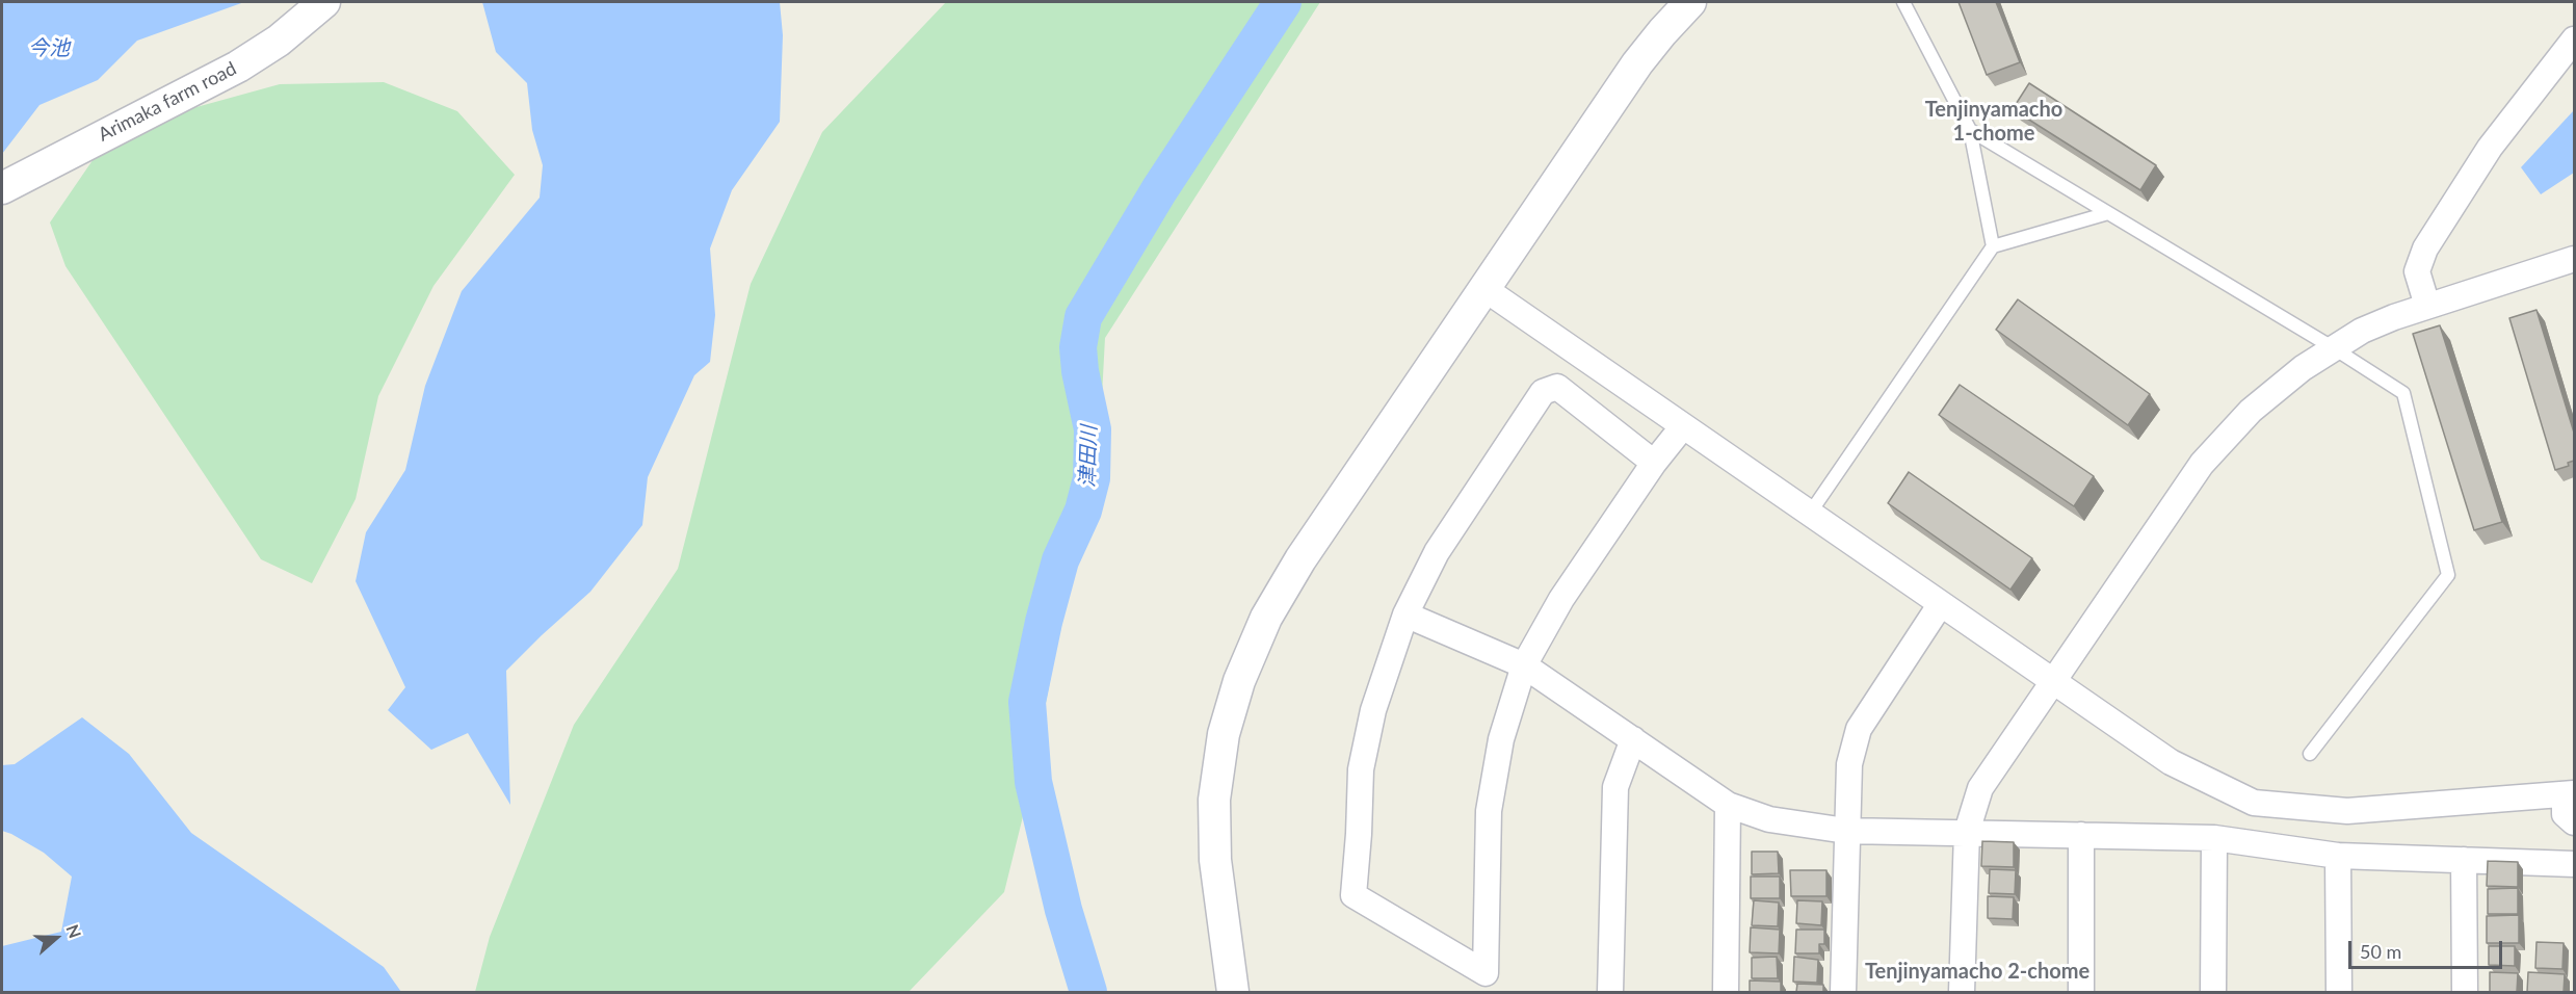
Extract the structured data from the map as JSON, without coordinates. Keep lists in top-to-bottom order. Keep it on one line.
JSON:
{"streets":{"street":["Arimaka farm road"]},"districts":["Tenjinyamacho 1-chome","Tenjinyamacho 2-chome"],"water":["今池","津田川"],"scale_bar":"50 m","north":"right"}
